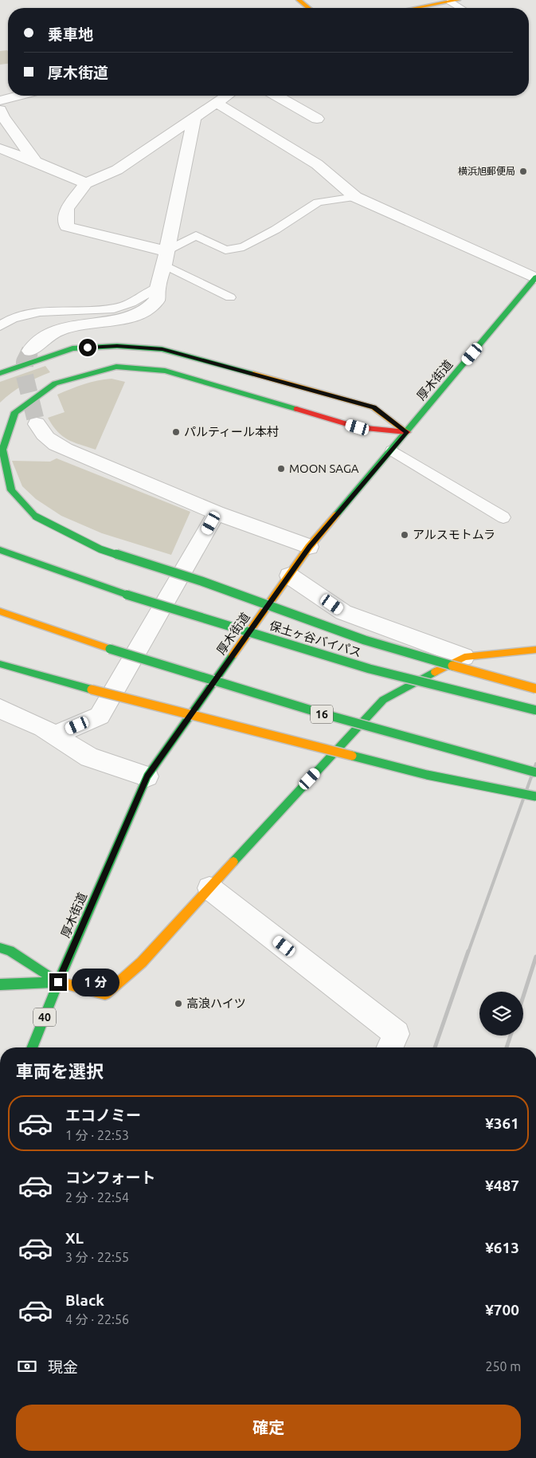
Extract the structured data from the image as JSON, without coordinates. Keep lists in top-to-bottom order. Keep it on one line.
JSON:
{"streets":{"main road":["厚木街道","保土ヶ谷バイパス","16","40"]},"places":["横浜旭郵便局","パルティール本村","MOON SAGA","アルスモトムラ","高浪ハイツ"],"page":{"banner":["乗車地","厚木街道"],"bubble":"1 分","heading":"車両を選択","list":[{"name":"エコノミー","note":"1 分 · 22:53","value":"¥361"},{"name":"コンフォート","note":"2 分 · 22:54","value":"¥487"},{"name":"XL","note":"3 分 · 22:55","value":"¥613"},{"name":"Black","note":"4 分 · 22:56","value":"¥700"}],"pay":["現金","250 m"],"buttons":"確定"}}
